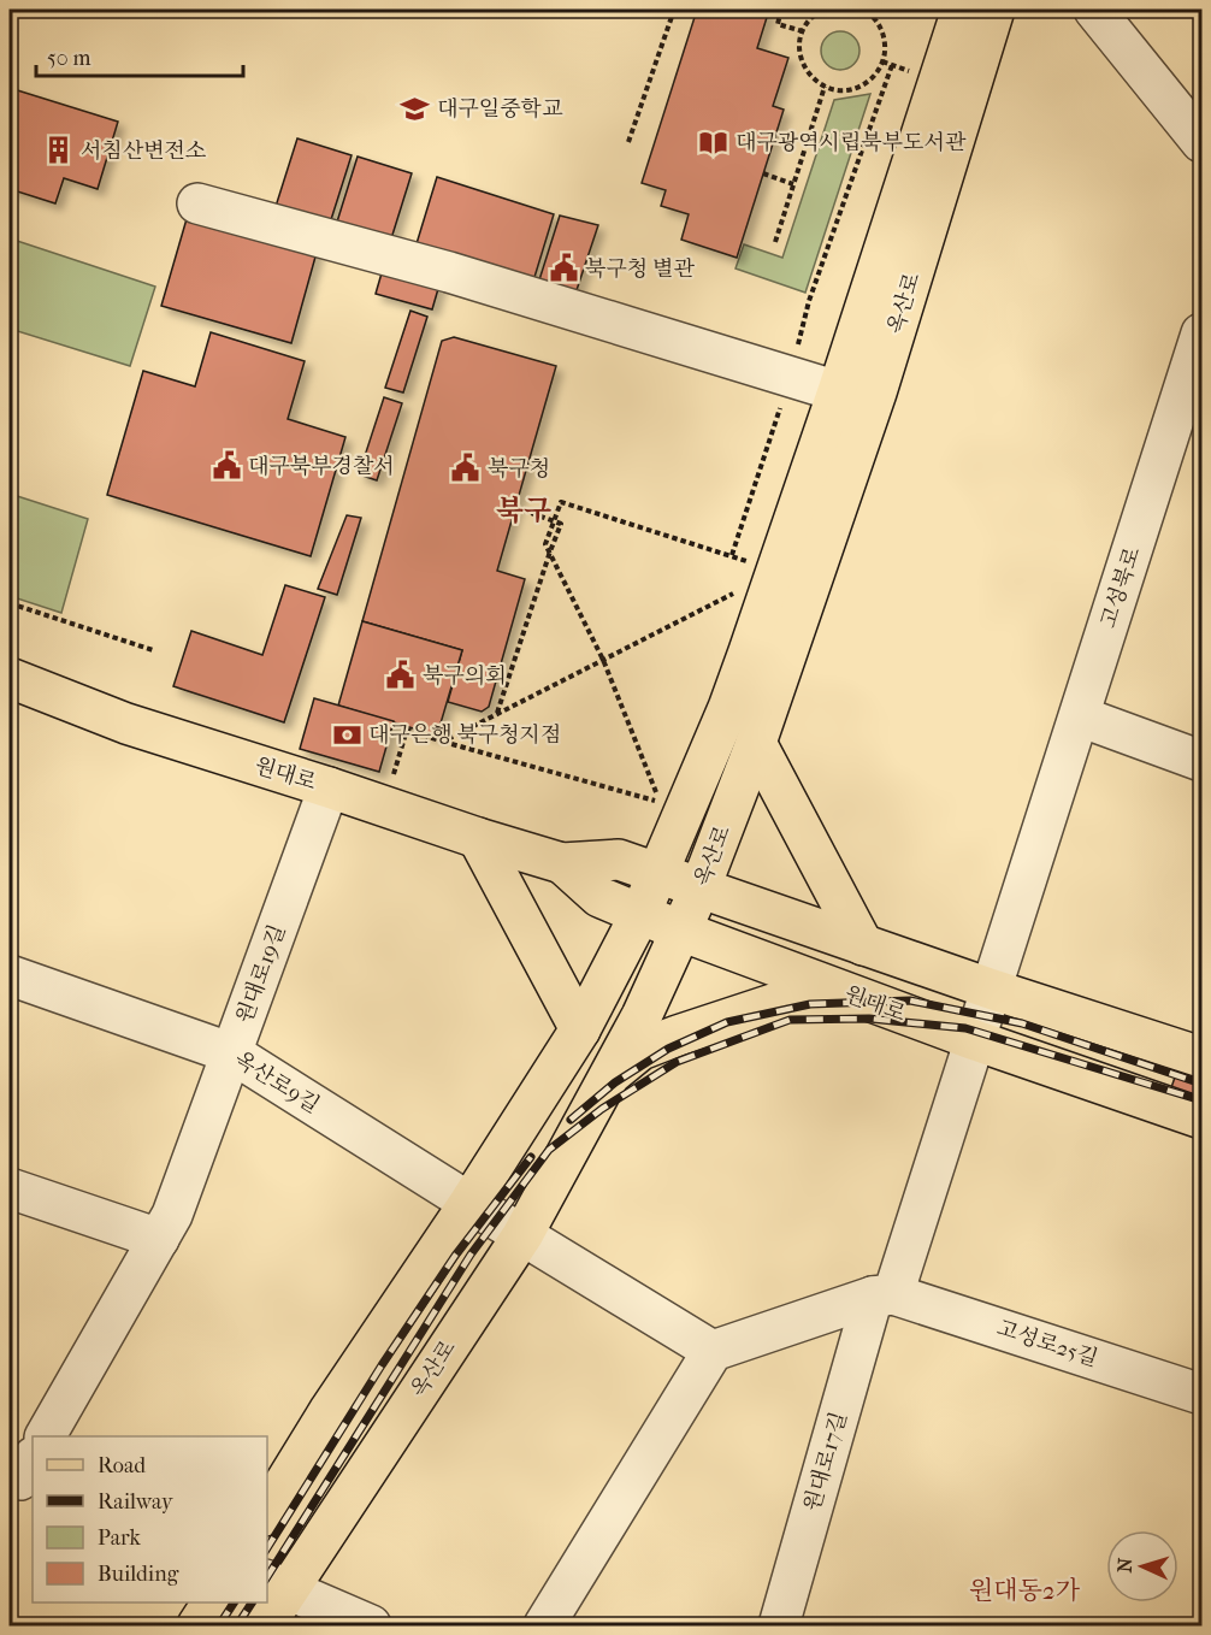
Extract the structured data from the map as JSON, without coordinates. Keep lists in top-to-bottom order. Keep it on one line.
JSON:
{"streets":{"main road":["옥산로","원대로"],"street":["고성북로","원대로19길","옥산로9길","고성로25길","원대로17길"]},"crossings":[["옥산로","원대로"],["옥산로","옥산로9길"],["고성북로","원대로"],["원대로","원대로19길"],["원대로19길","옥산로9길"],["고성로25길","원대로17길"]],"districts":["북구","원대동2가"],"places":{"school or university":["대구일중학교"],"library":["대구광역시립북부도서관"],"building":["서침산변전소"],"public building":["북구청 별관","대구북부경찰서","북구청","북구의회"],"bank":["대구은행 북구청지점"]},"legend":["Road","Railway","Park","Building"],"scale_bar":"50 m","north":"left"}
